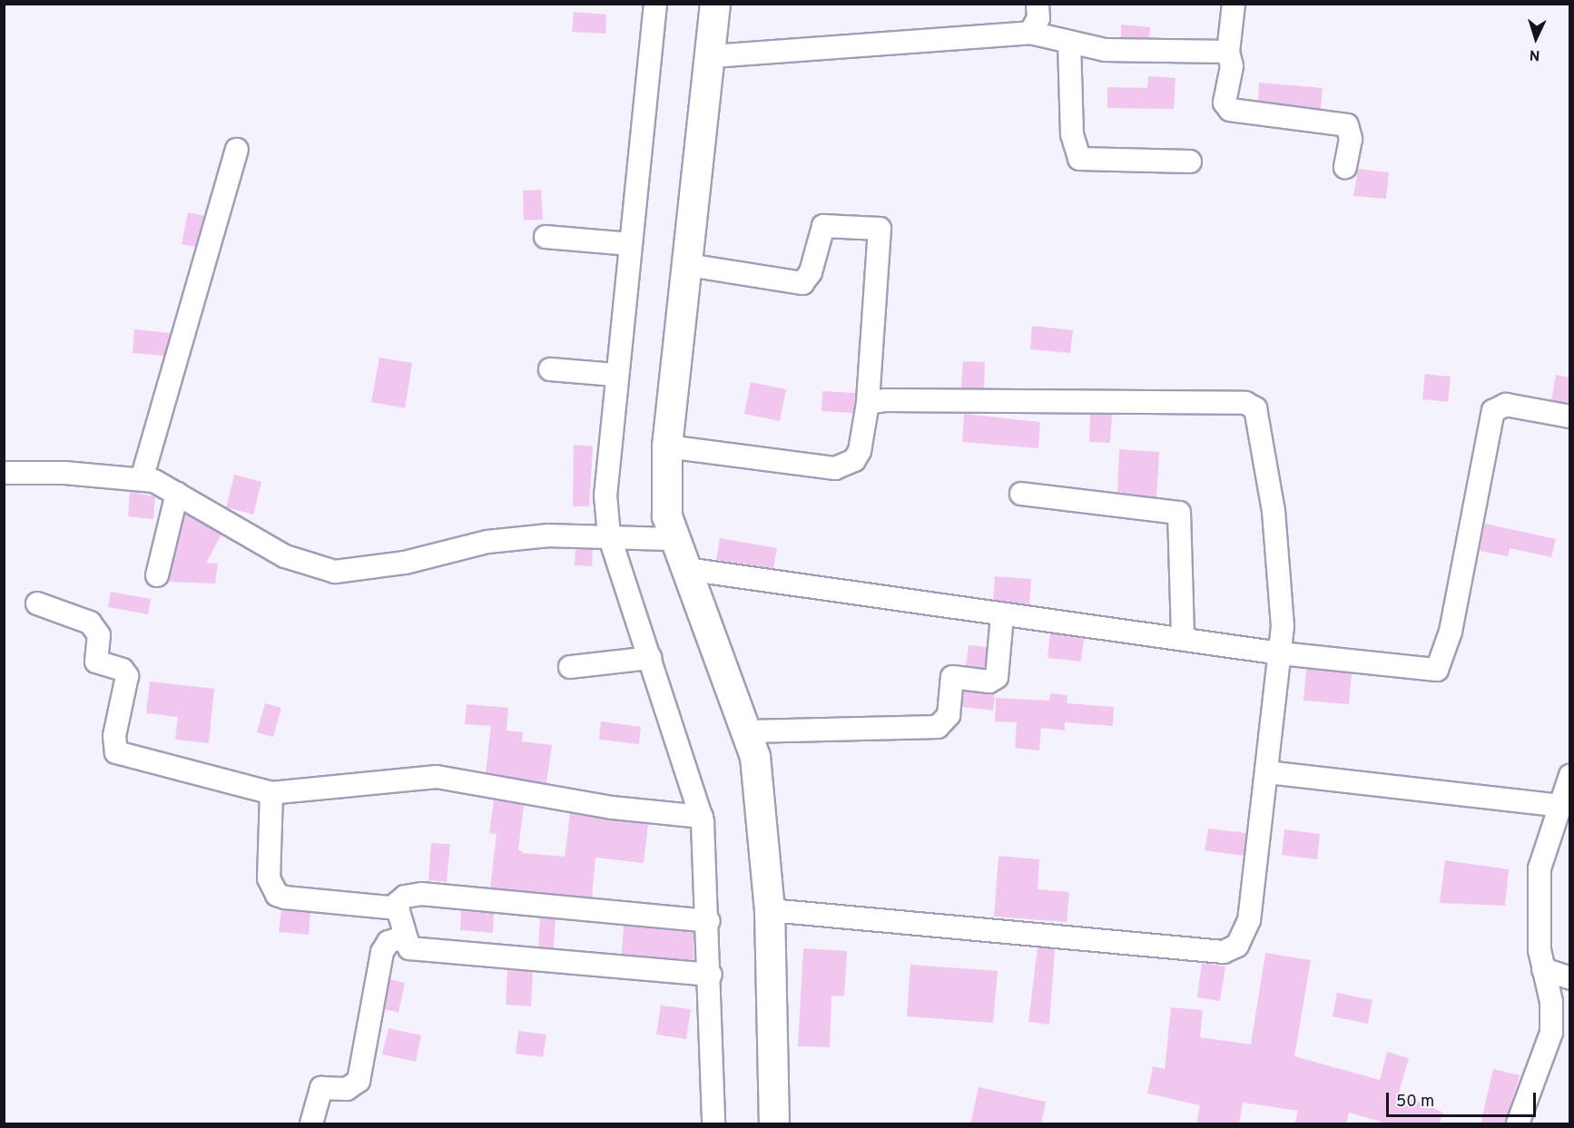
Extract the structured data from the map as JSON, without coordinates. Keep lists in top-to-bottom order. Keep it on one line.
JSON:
{"scale_bar":"50 m","north":"bottom"}
